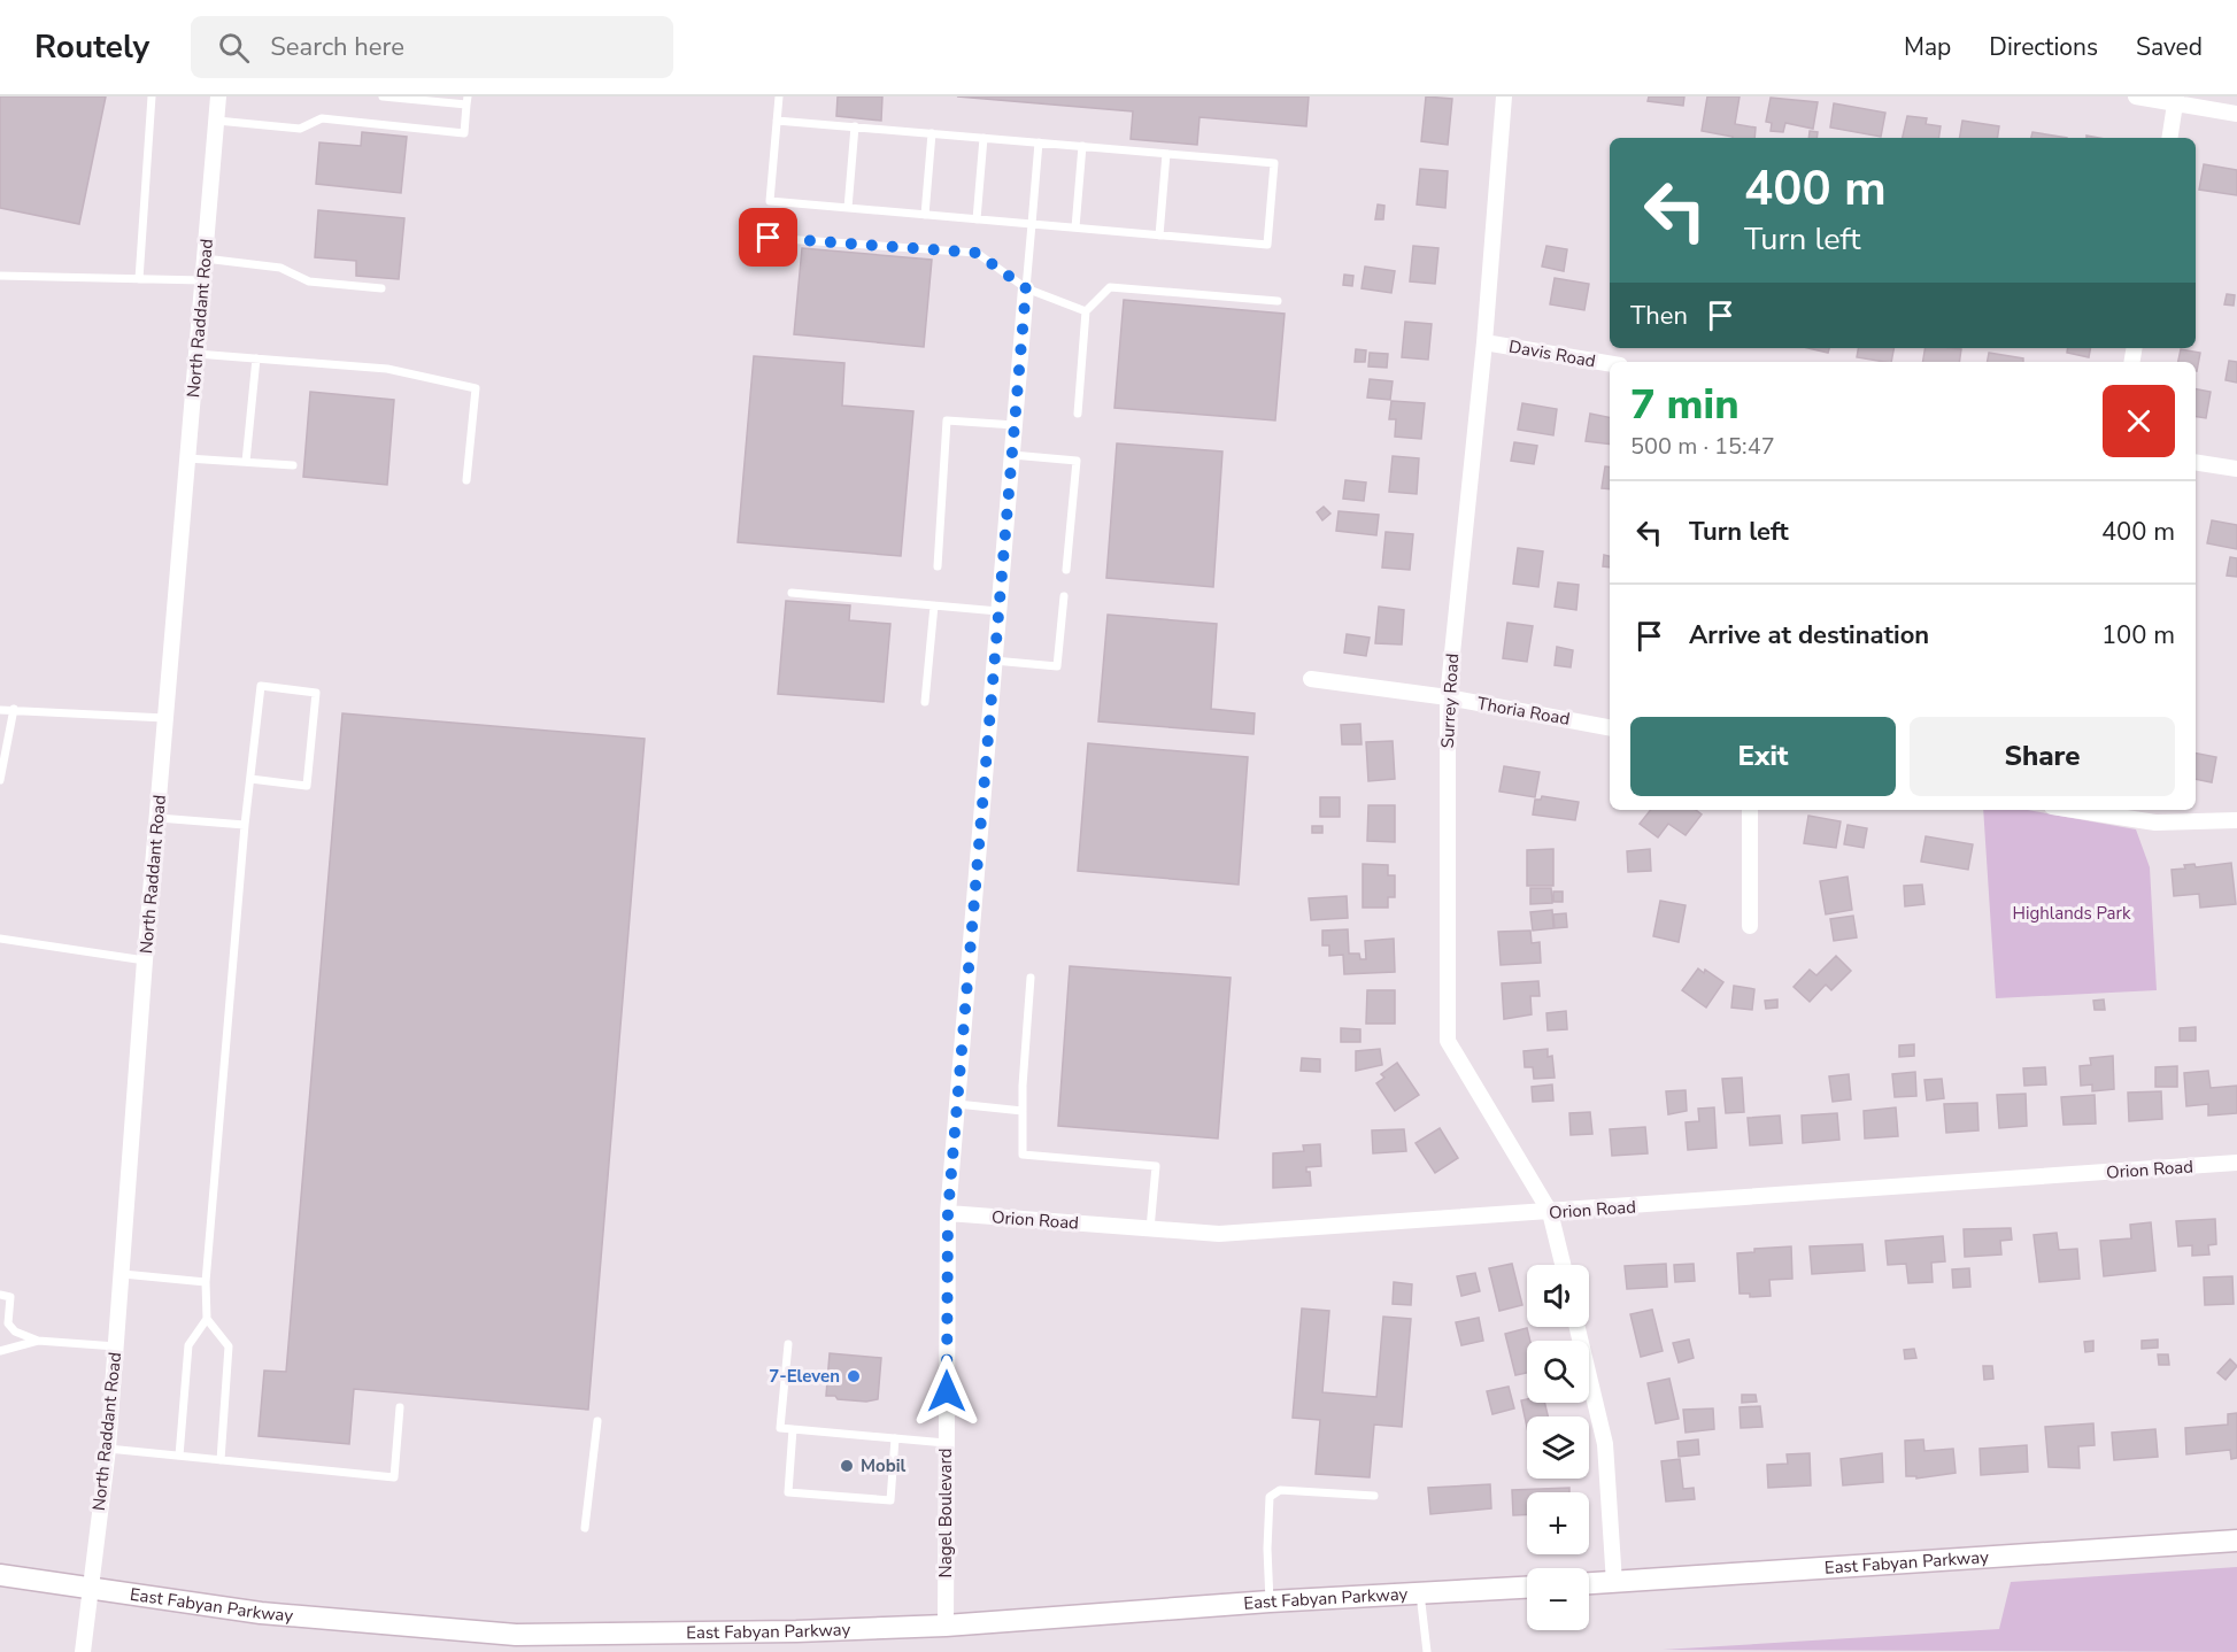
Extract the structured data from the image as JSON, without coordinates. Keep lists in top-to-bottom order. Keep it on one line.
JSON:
{"streets":{"main road":["East Fabyan Parkway"],"street":["North Raddant Road","Davis Road","Surrey Road","Thoria Road","Orion Road","Nagel Boulevard"]},"crossings":[["North Raddant Road","East Fabyan Parkway"],["Davis Road","Surrey Road"],["Surrey Road","Thoria Road"],["Surrey Road","Orion Road"],["Orion Road","Nagel Boulevard"],["Nagel Boulevard","East Fabyan Parkway"]],"parks":["Highlands Park"],"places":["7-Eleven","Mobil"],"page":{"header":"Routely","search":"Search here","nav":["Map","Directions","Saved"],"turn":["400 m","Turn left"],"then":"Then","heading":["7 min","500 m · 15:47"],"list":[{"name":"Turn left","value":"400 m"},{"name":"Arrive at destination","value":"100 m"}],"buttons":["Exit","Share"],"map_buttons":["+","−"]}}
